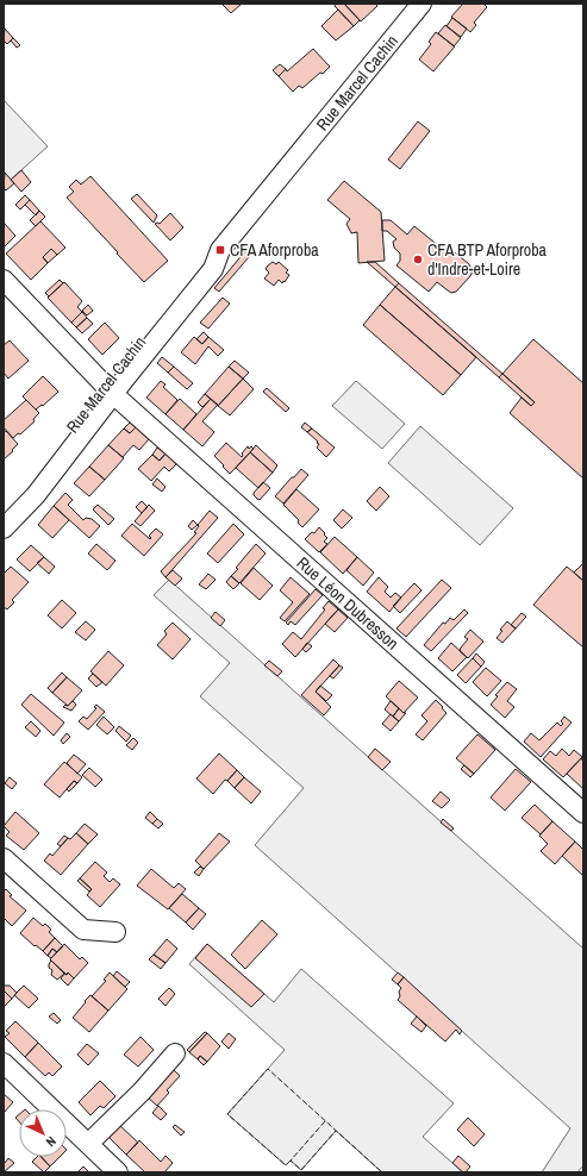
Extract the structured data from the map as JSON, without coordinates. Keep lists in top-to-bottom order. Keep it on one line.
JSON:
{"streets":{"street":["Rue Marcel Cachin","Rue Léon Dubresson"]},"crossings":[["Rue Marcel Cachin","Rue Léon Dubresson"]],"places":{"transit":["CFA Aforproba"],"other":["CFA BTP Aforproba d'Indre-et-Loire"]},"north":"bottom right"}
